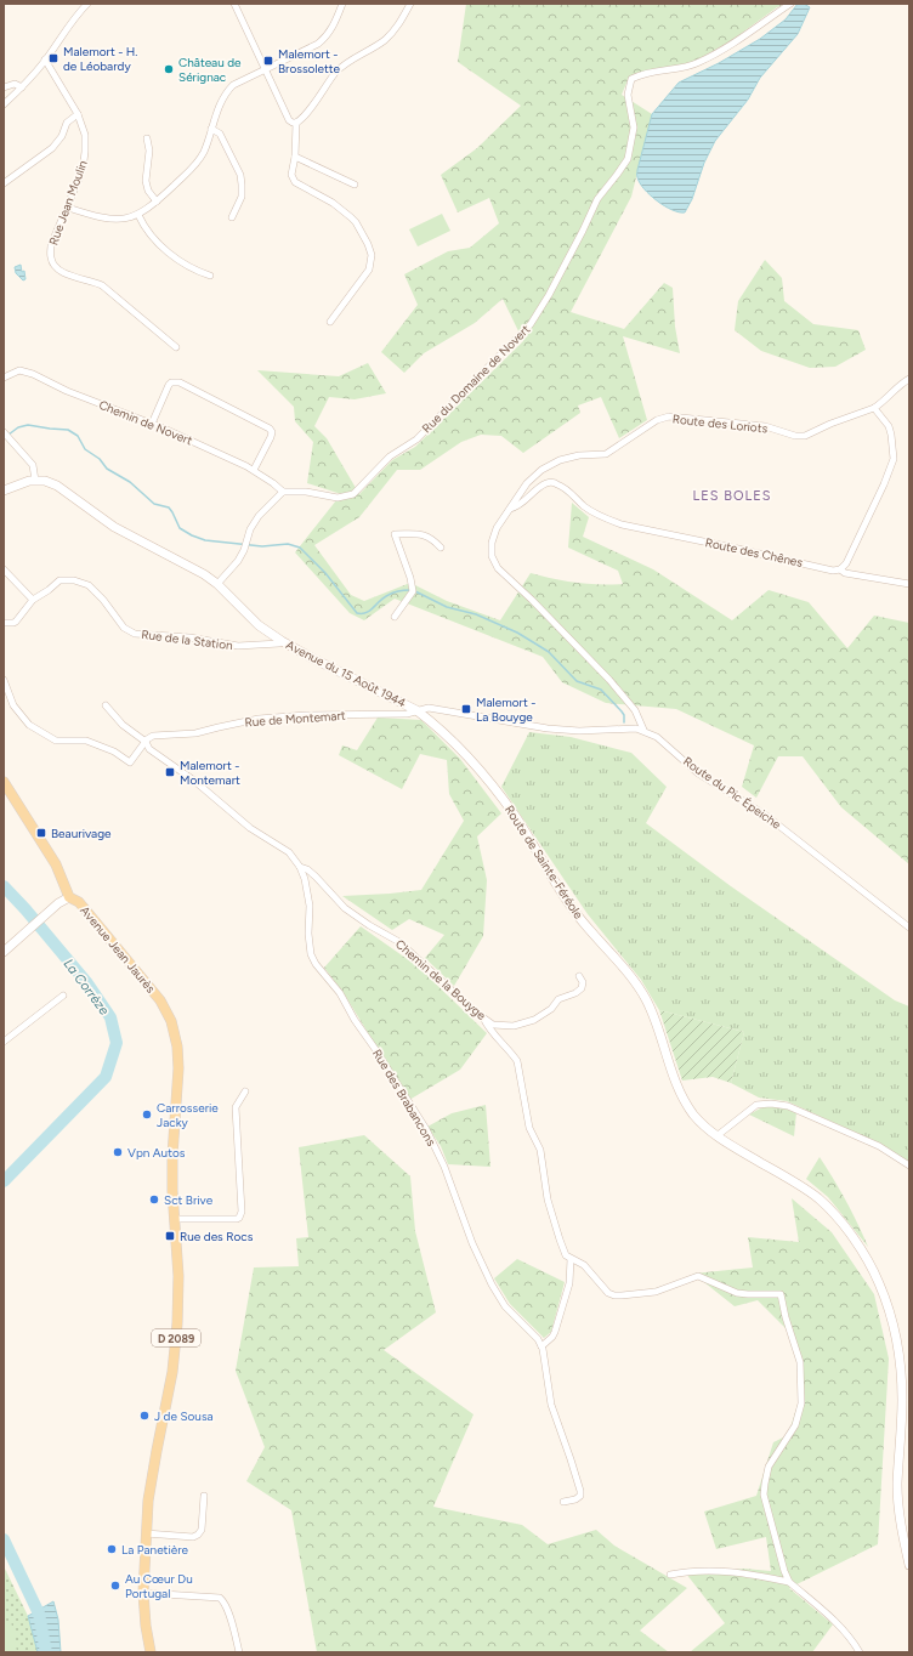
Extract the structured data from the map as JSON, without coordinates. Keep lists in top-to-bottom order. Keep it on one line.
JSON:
{"streets":{"main road":["Avenue du 15 Août 1944","Route de Sainte-Féréole","Avenue Jean Jaurès","D 2089"],"street":["Rue Jean Moulin","Rue du Domaine de Novert","Chemin de Novert","Route des Loriots","Route des Chênes","Rue de la Station","Rue de Montemart","Route du Pic Épeiche","Chemin de la Bouyge","Rue des Brabancons"]},"crossings":[["Rue du Domaine de Novert","Chemin de Novert"],["Route des Loriots","Route des Chênes"],["Route des Loriots","Route du Pic Épeiche"],["Rue de la Station","Avenue du 15 Août 1944"],["Avenue du 15 Août 1944","Rue de Montemart"],["Avenue du 15 Août 1944","Route de Sainte-Féréole"],["Rue de Montemart","Route de Sainte-Féréole"],["Rue de Montemart","Rue des Brabancons"],["Avenue Jean Jaurès","D 2089"],["Chemin de la Bouyge","Rue des Brabancons"]],"districts":["LES BOLES"],"water":["La Corrèze"],"places":{"transit":["Malemort - H. de Léobardy","Malemort - Brossolette","Malemort - La Bouyge","Malemort - Montemart","Beaurivage","Rue des Rocs"],"other":["Château de Sérignac","Carrosserie Jacky","Vpn Autos","Sct Brive","J de Sousa","La Panetière","Au Cœur Du Portugal"]}}
